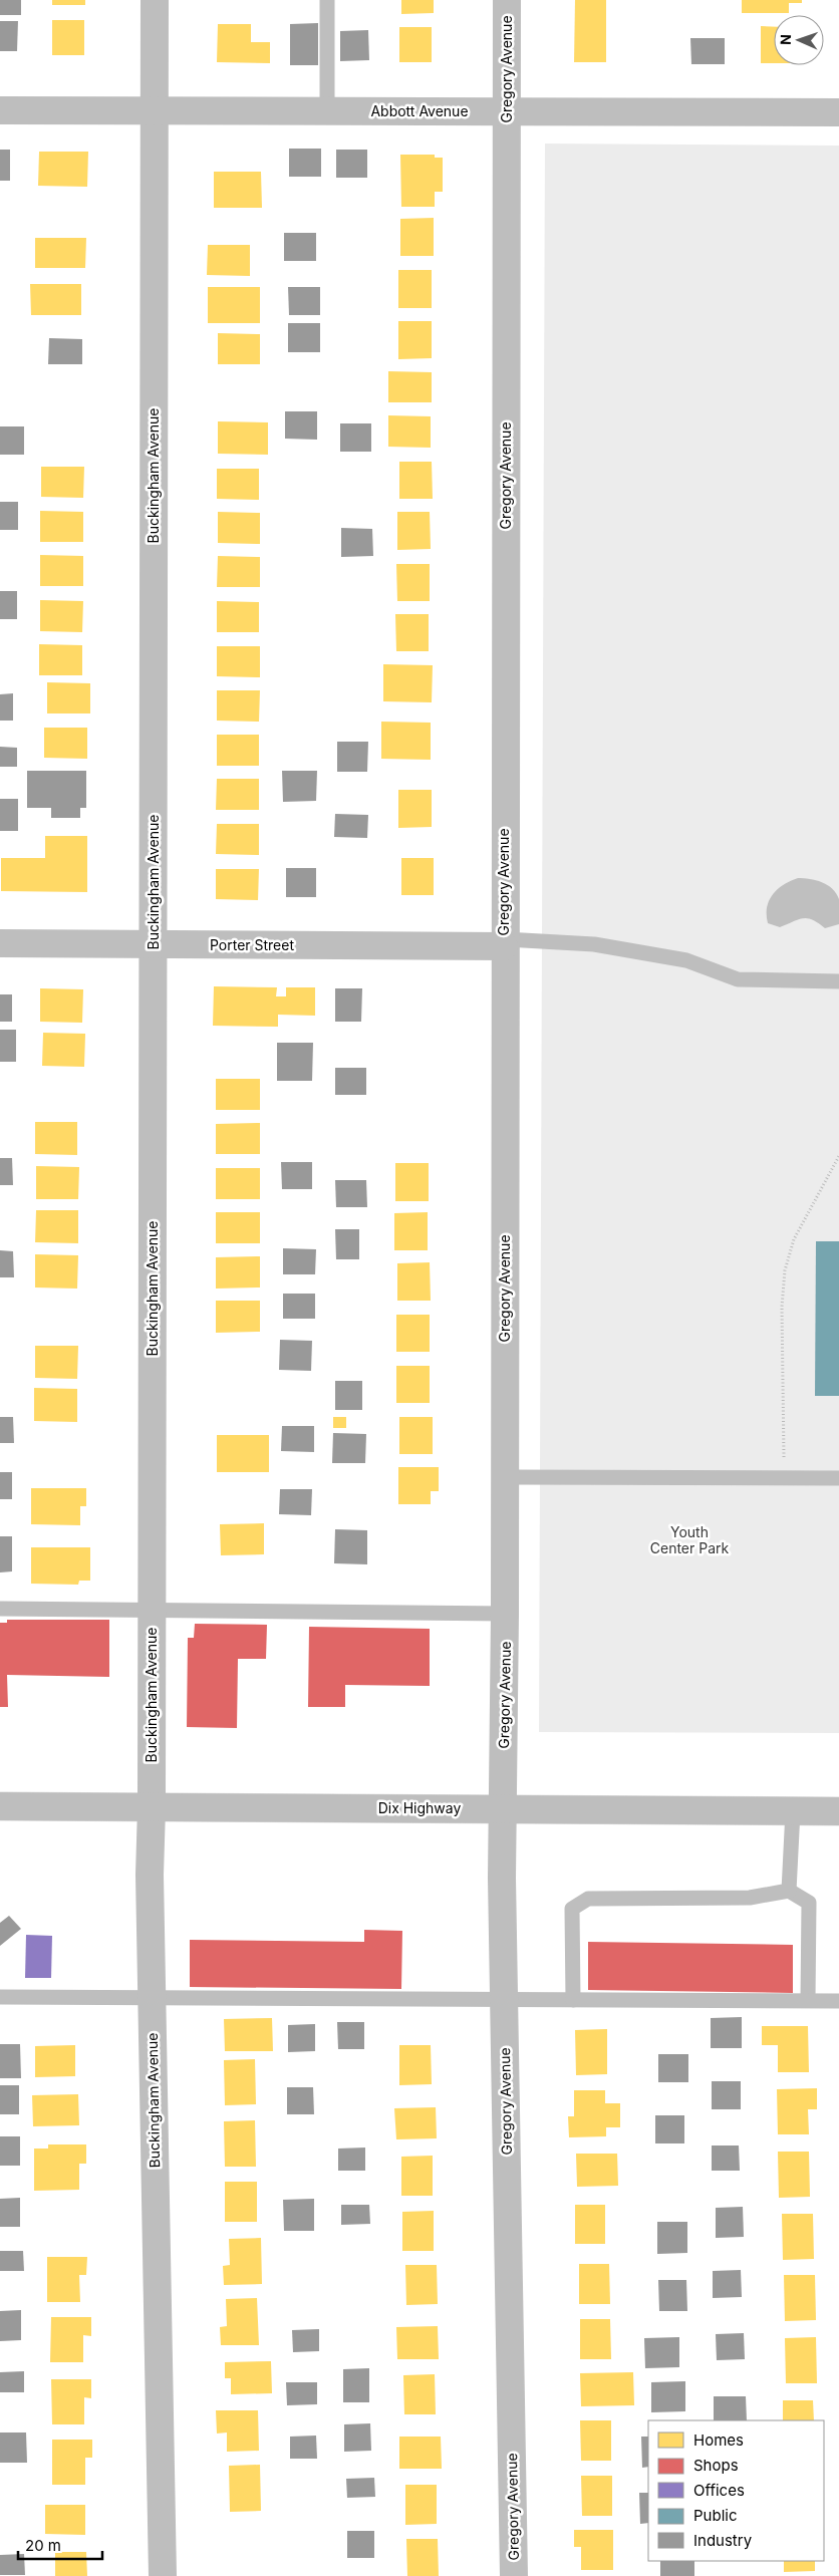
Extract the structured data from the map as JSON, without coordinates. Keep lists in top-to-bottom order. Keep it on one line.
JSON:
{"streets":{"street":["Gregory Avenue","Abbott Avenue","Buckingham Avenue","Porter Street","Dix Highway"]},"crossings":[["Gregory Avenue","Abbott Avenue"],["Gregory Avenue","Porter Street"],["Gregory Avenue","Dix Highway"],["Abbott Avenue","Buckingham Avenue"],["Buckingham Avenue","Porter Street"],["Buckingham Avenue","Dix Highway"]],"parks":["Youth Center Park"],"legend":["Homes","Shops","Offices","Public","Industry"],"scale_bar":"20 m","north":"left"}
